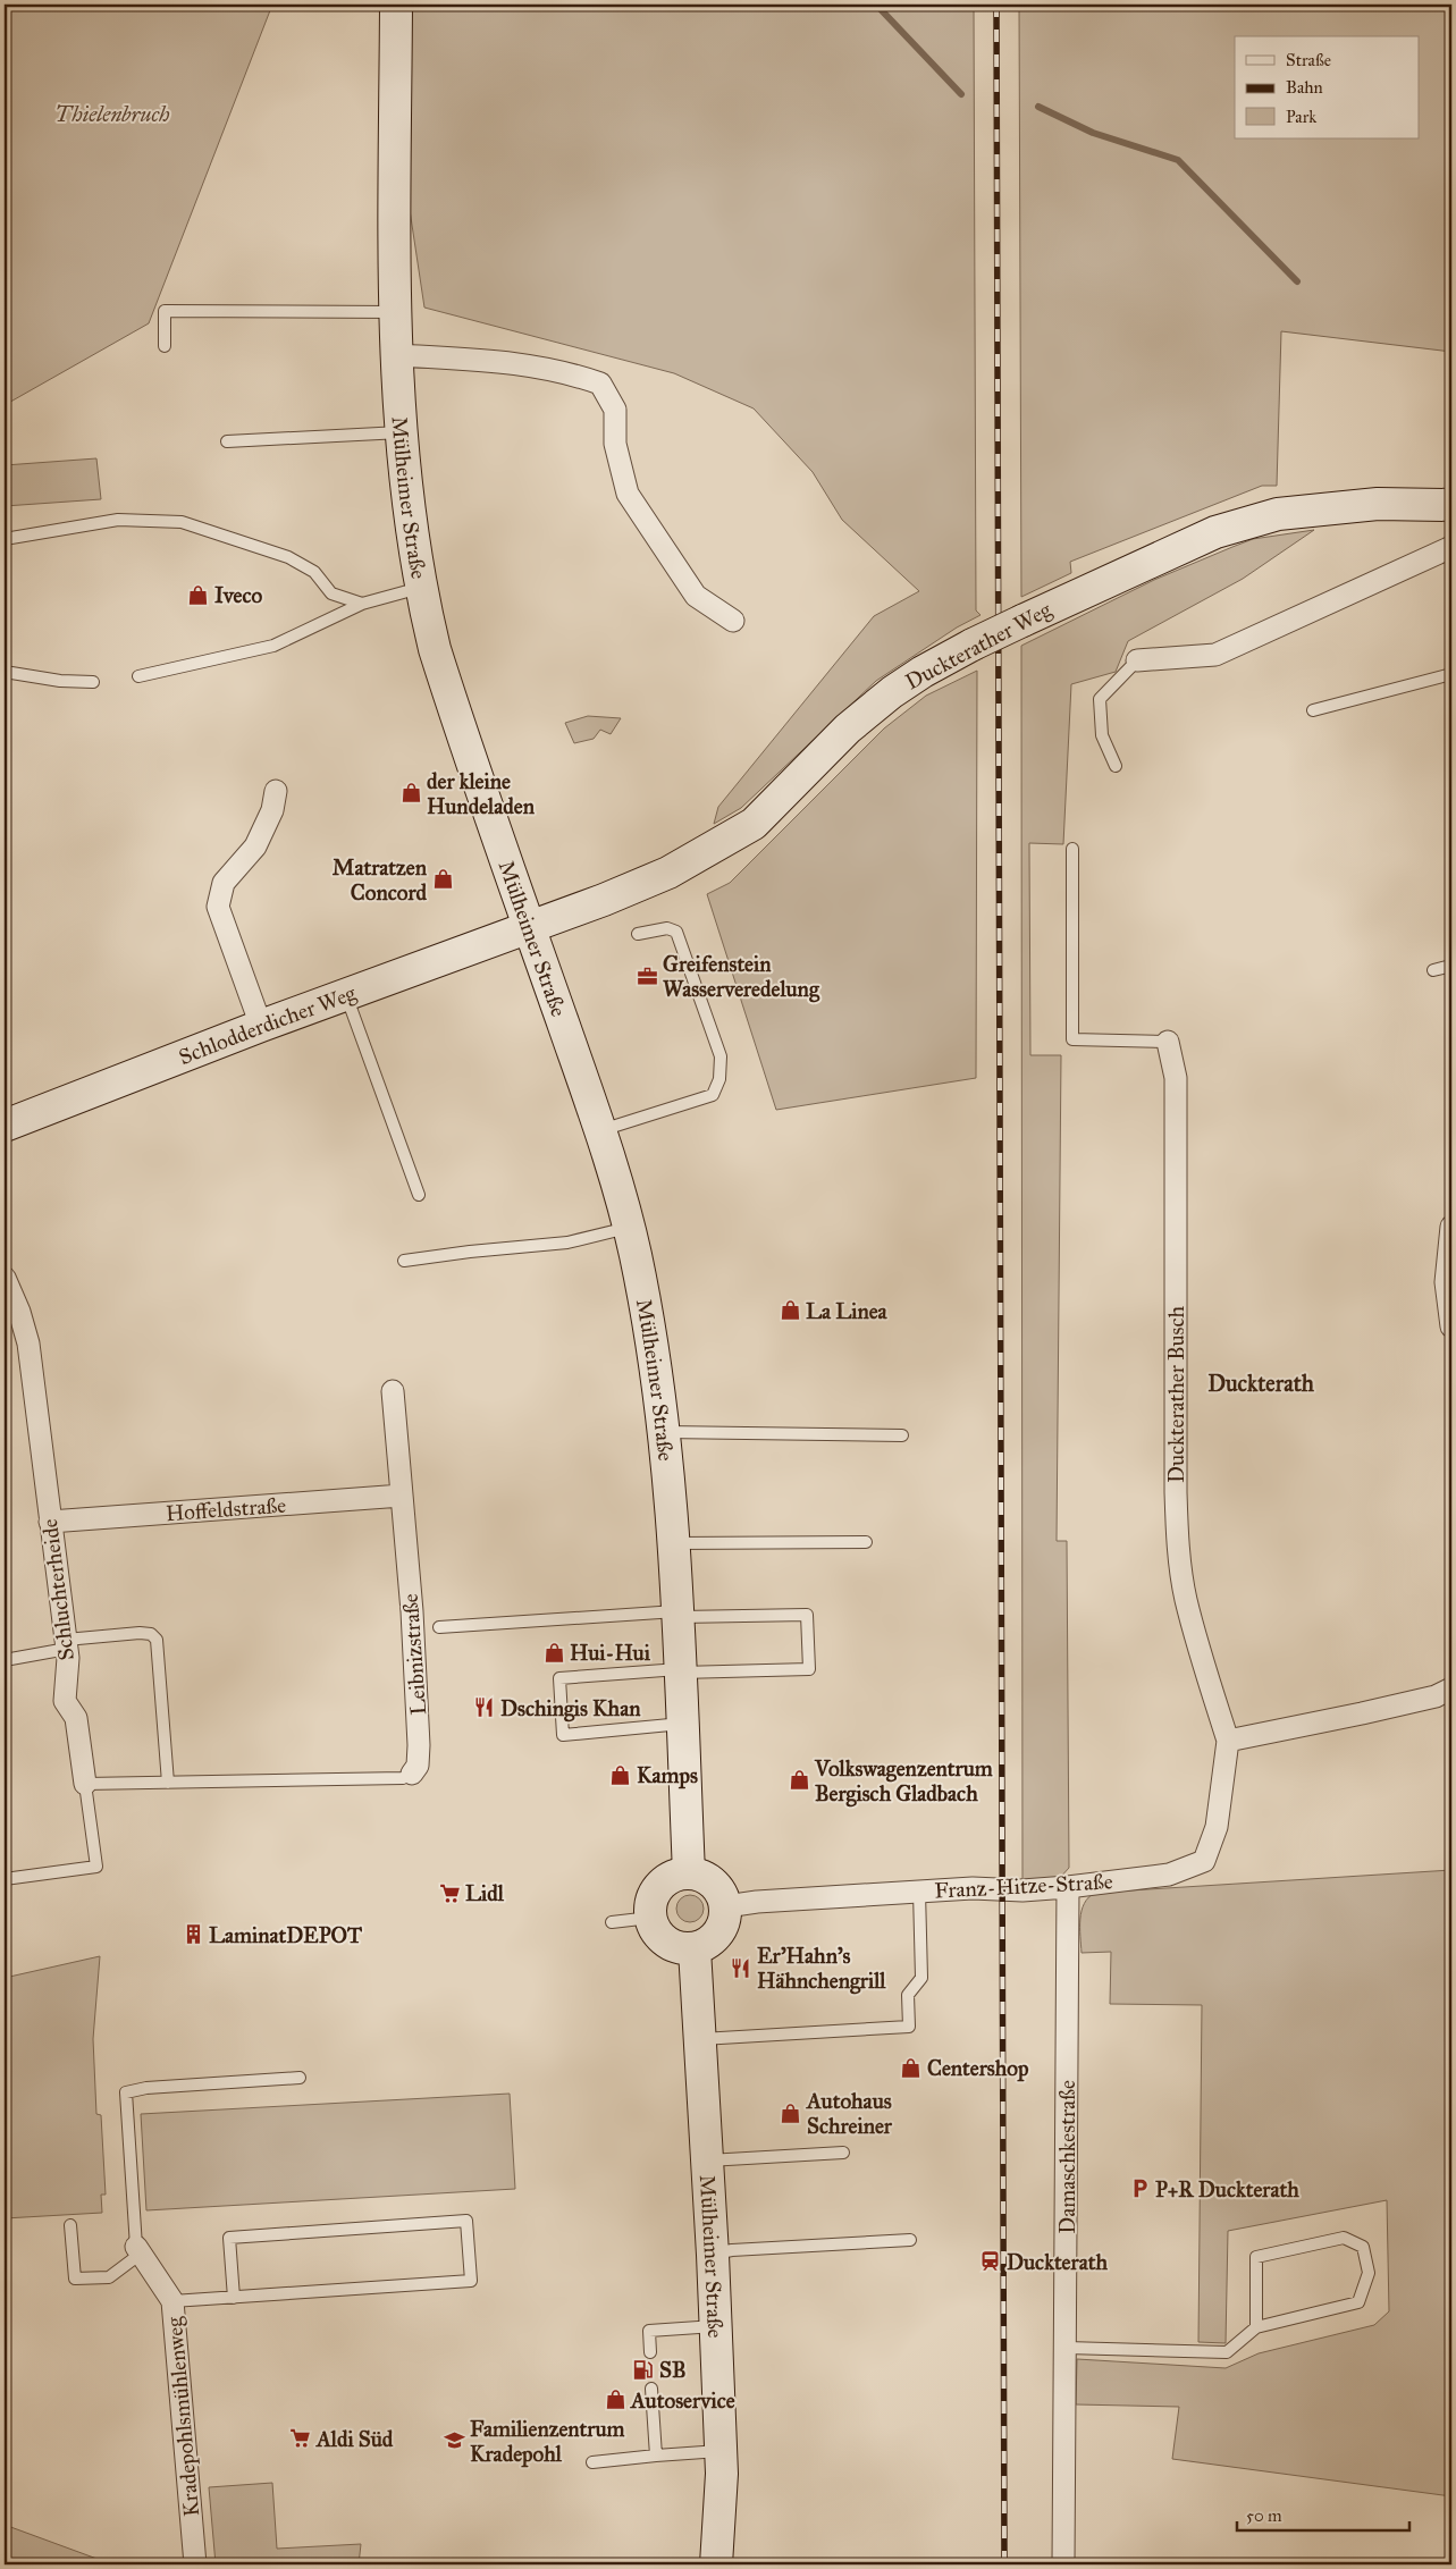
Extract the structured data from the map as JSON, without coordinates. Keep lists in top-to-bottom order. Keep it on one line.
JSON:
{"streets":{"main road":["Mülheimer Straße","Duckterather Weg","Schlodderdicher Weg"],"street":["Duckterather Busch","Hoffeldstraße","Schluchterheide","Leibnizstraße","Franz-Hitze-Straße","Damaschkestraße","Kradepohlsmühlenweg"]},"crossings":[["Mülheimer Straße","Duckterather Weg"],["Mülheimer Straße","Schlodderdicher Weg"],["Mülheimer Straße","Franz-Hitze-Straße"],["Duckterather Weg","Schlodderdicher Weg"],["Duckterather Busch","Franz-Hitze-Straße"],["Hoffeldstraße","Schluchterheide"],["Hoffeldstraße","Leibnizstraße"],["Franz-Hitze-Straße","Damaschkestraße"]],"districts":["Duckterath"],"parks":["Thielenbruch"],"places":{"shop":["Iveco","der kleine Hundeladen","Matratzen Concord","La Linea","Hui-Hui","Kamps","Volkswagenzentrum Bergisch Gladbach","Centershop","Autohaus Schreiner","Autoservice"],"office":["Greifenstein Wasserveredelung"],"restaurant":["Dschingis Khan","Er'Hahn's Hähnchengrill"],"supermarket":["Lidl","Aldi Süd"],"building":["LaminatDEPOT"],"parking":["P+R Duckterath"],"station":["Duckterath"],"fuel station":["SB"],"school or university":["Familienzentrum Kradepohl"]},"legend":["Straße","Bahn","Park"],"scale_bar":"50 m"}
